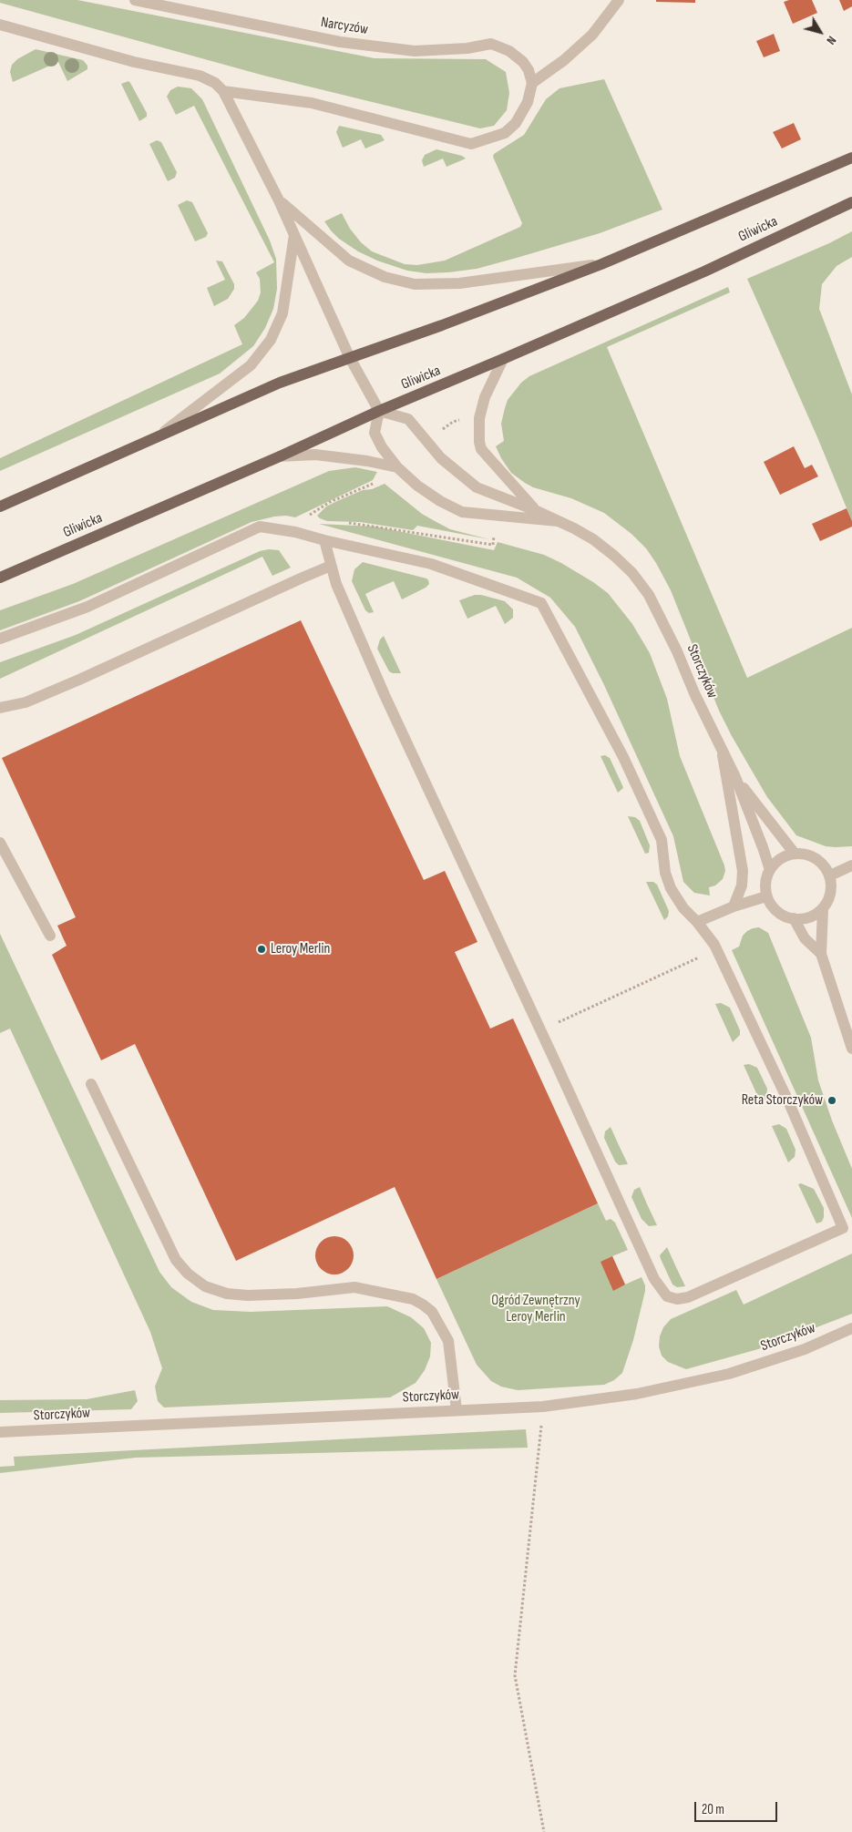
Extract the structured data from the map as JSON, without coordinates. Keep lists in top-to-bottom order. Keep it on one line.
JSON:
{"streets":{"main road":["Gliwicka"],"street":["Narcyzów","Storczyków"]},"crossings":[["Gliwicka","Storczyków"]],"parks":["Ogród Zewnętrzny Leroy Merlin"],"places":["Leroy Merlin","Reta Storczyków"],"scale_bar":"20 m","north":"bottom right"}
